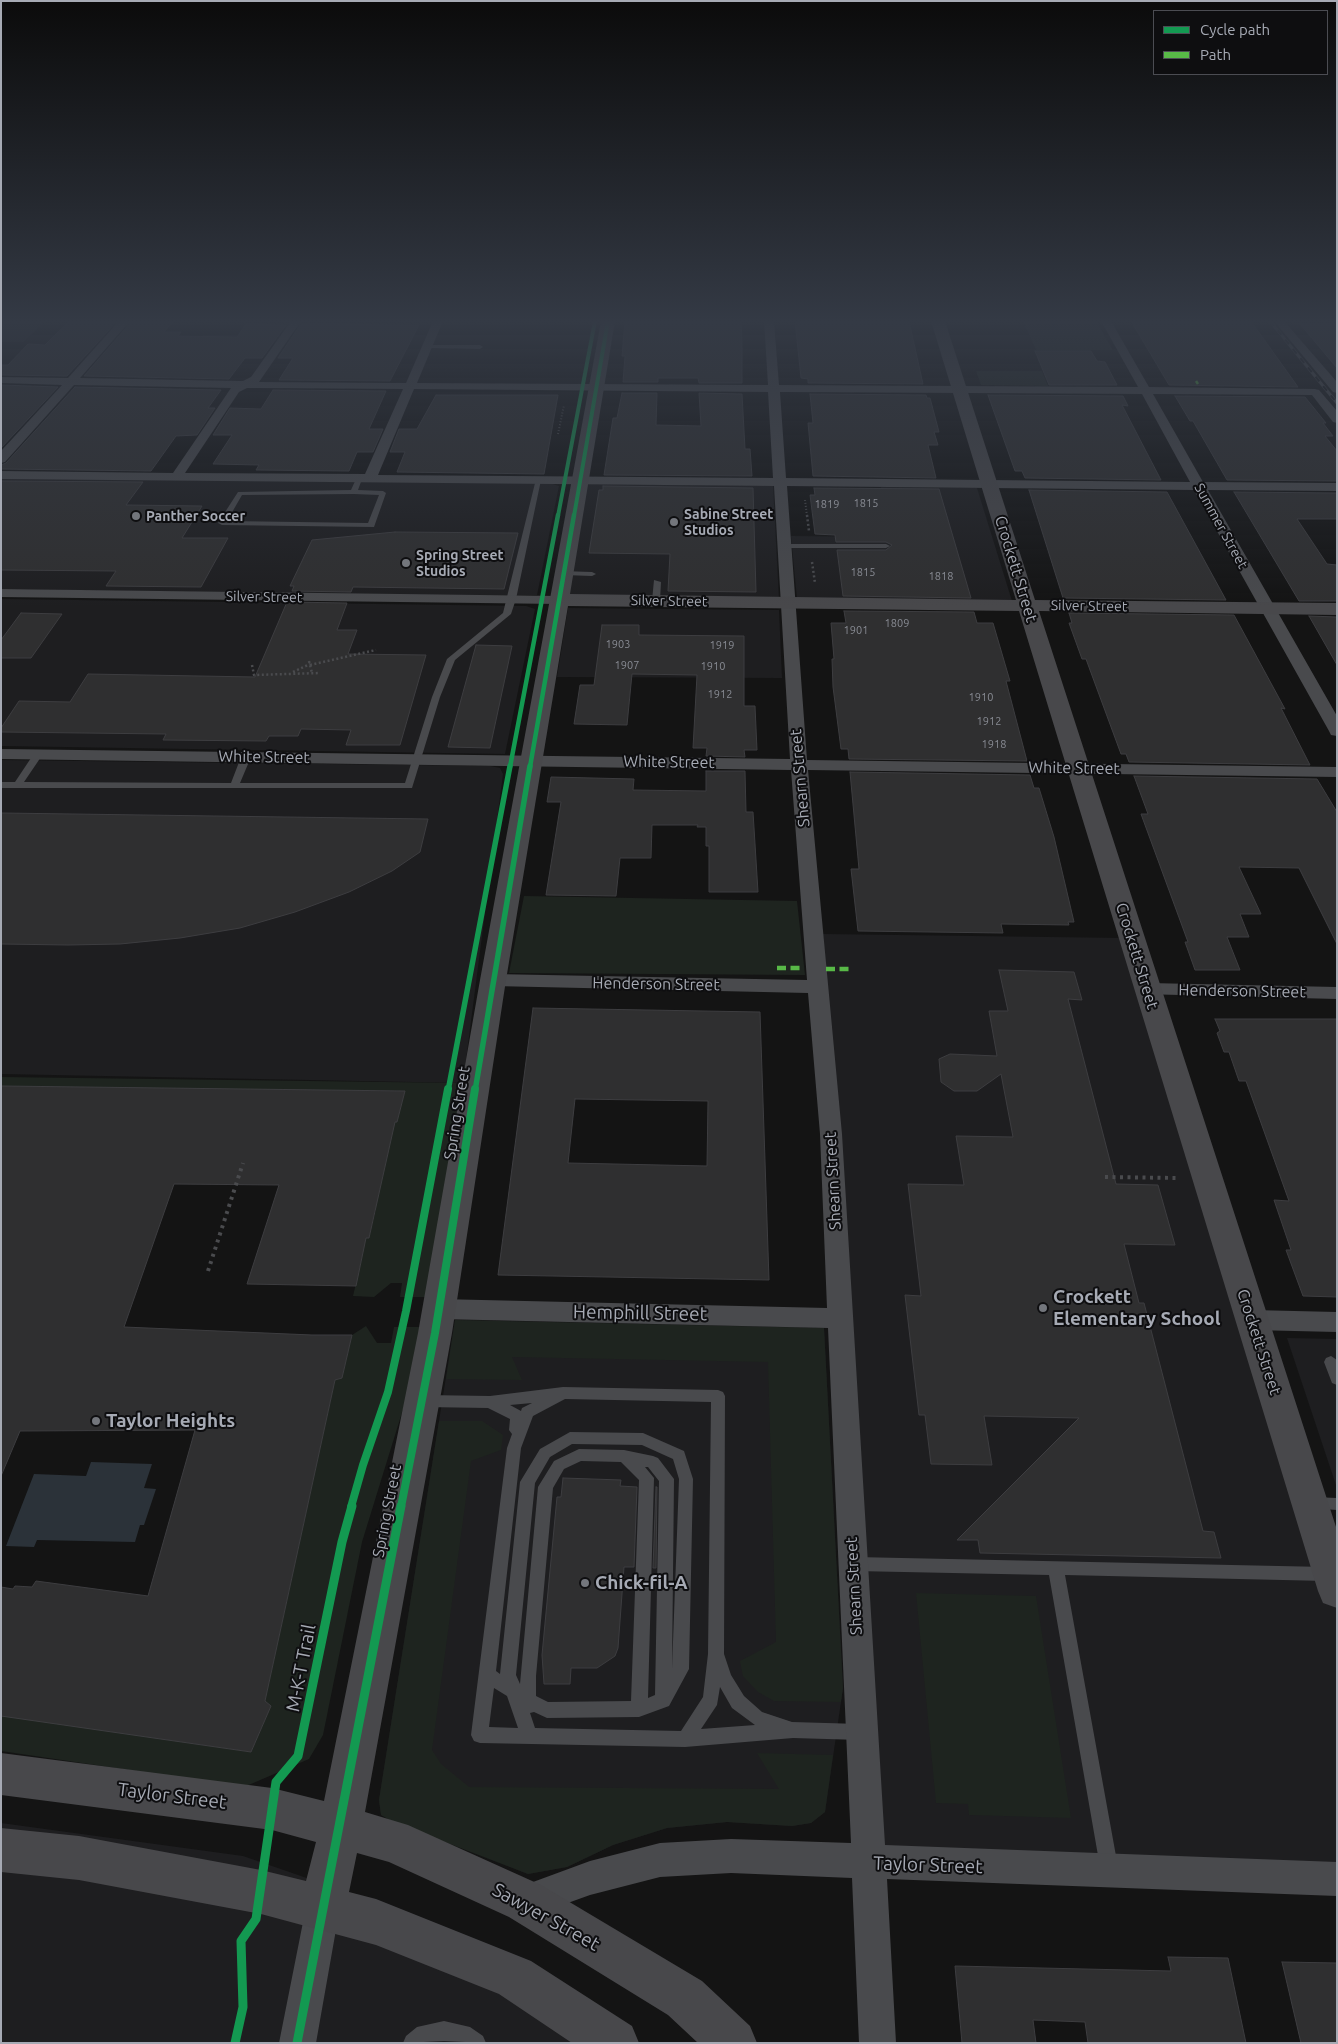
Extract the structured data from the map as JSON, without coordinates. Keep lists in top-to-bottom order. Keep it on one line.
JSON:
{"streets":{"street":["Summer Street","Crockett Street","Silver Street","White Street","Shearn Street","Henderson Street","Spring Street","Hemphill Street","Taylor Street","Sawyer Street"],"cycle path":["M-K-T Trail"]},"crossings":[["Summer Street","Silver Street"],["Crockett Street","Silver Street"],["Crockett Street","White Street"],["Crockett Street","Henderson Street"],["Silver Street","Shearn Street"],["Silver Street","Spring Street"],["White Street","Shearn Street"],["White Street","Spring Street"],["Shearn Street","Henderson Street"],["Shearn Street","Hemphill Street"],["Shearn Street","Taylor Street"],["Henderson Street","Spring Street"],["Spring Street","Hemphill Street"],["Spring Street","Taylor Street"],["Spring Street","Sawyer Street"],["Taylor Street","Sawyer Street"]],"places":["Panther Soccer","Sabine Street Studios","Spring Street Studios","Crockett Elementary School","Taylor Heights","Chick-fil-A"],"house_numbers":["1815","1819","1815","1818","1809","1901","1903","1919","1907","1910","1912","1910","1912","1918"],"legend":["Cycle path","Path"]}
